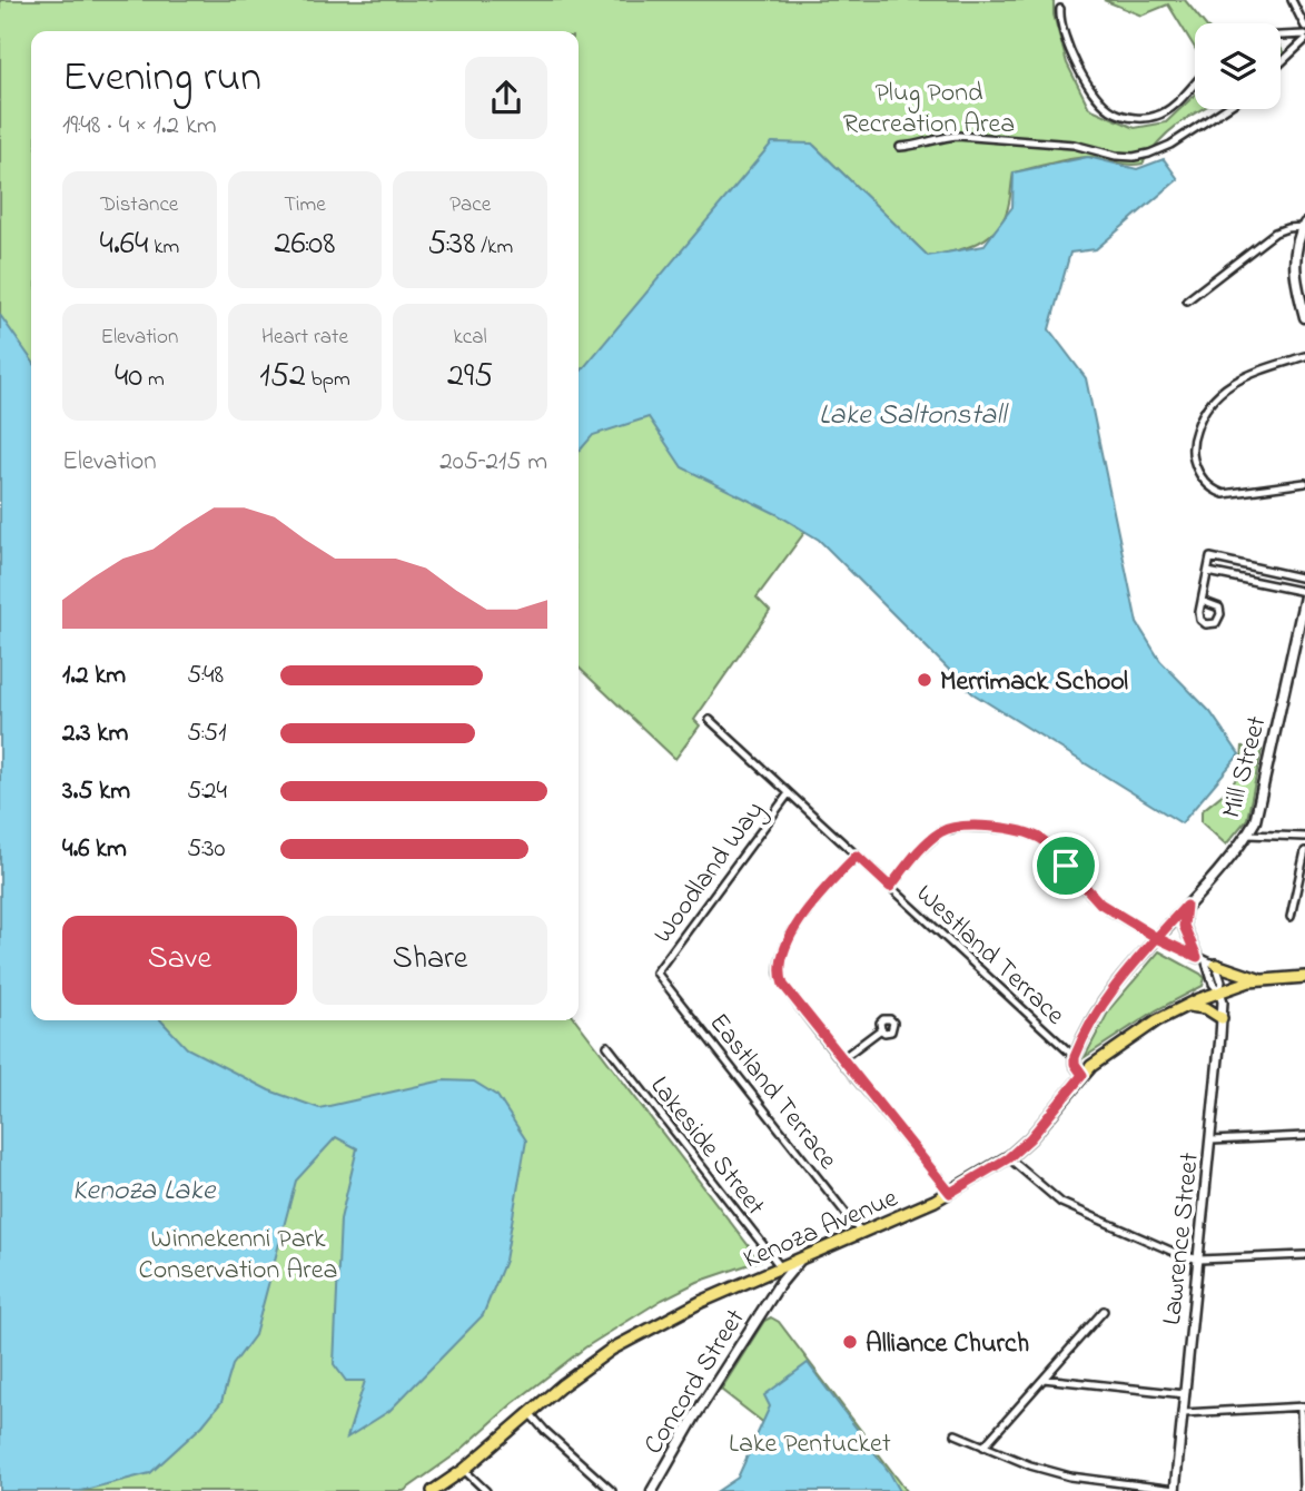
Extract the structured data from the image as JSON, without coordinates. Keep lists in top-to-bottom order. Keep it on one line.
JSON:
{"streets":{"main road":["Mill Street","Kenoza Avenue","Concord Street"],"street":["Woodland Way","Westland Terrace","Eastland Terrace","Lakeside Street","Lawrence Street"]},"crossings":[["Mill Street","Westland Terrace"],["Woodland Way","Westland Terrace"],["Woodland Way","Eastland Terrace"],["Eastland Terrace","Kenoza Avenue"],["Lakeside Street","Kenoza Avenue"],["Kenoza Avenue","Lawrence Street"],["Kenoza Avenue","Concord Street"]],"water":["Lake Saltonstall","Kenoza Lake"],"parks":["Plug Pond Recreation Area","Winnekenni Park Conservation Area","Lake Pentucket"],"places":["Merrimack School","Alliance Church"],"page":{"heading":["Evening run","19:48 · 4 × 1.2 km"],"stats":[["Distance","4.64 km"],["Time","26:08"],["Pace","5:38 /km"],["Elevation","40 m"],["Heart rate","152 bpm"],["kcal","295"]],"chart":["Elevation","205–215 m"],"list":[{"name":"1.2 km","note":"5:48"},{"name":"2.3 km","note":"5:51"},{"name":"3.5 km","note":"5:24"},{"name":"4.6 km","note":"5:30"}],"buttons":["Save","Share"]}}
